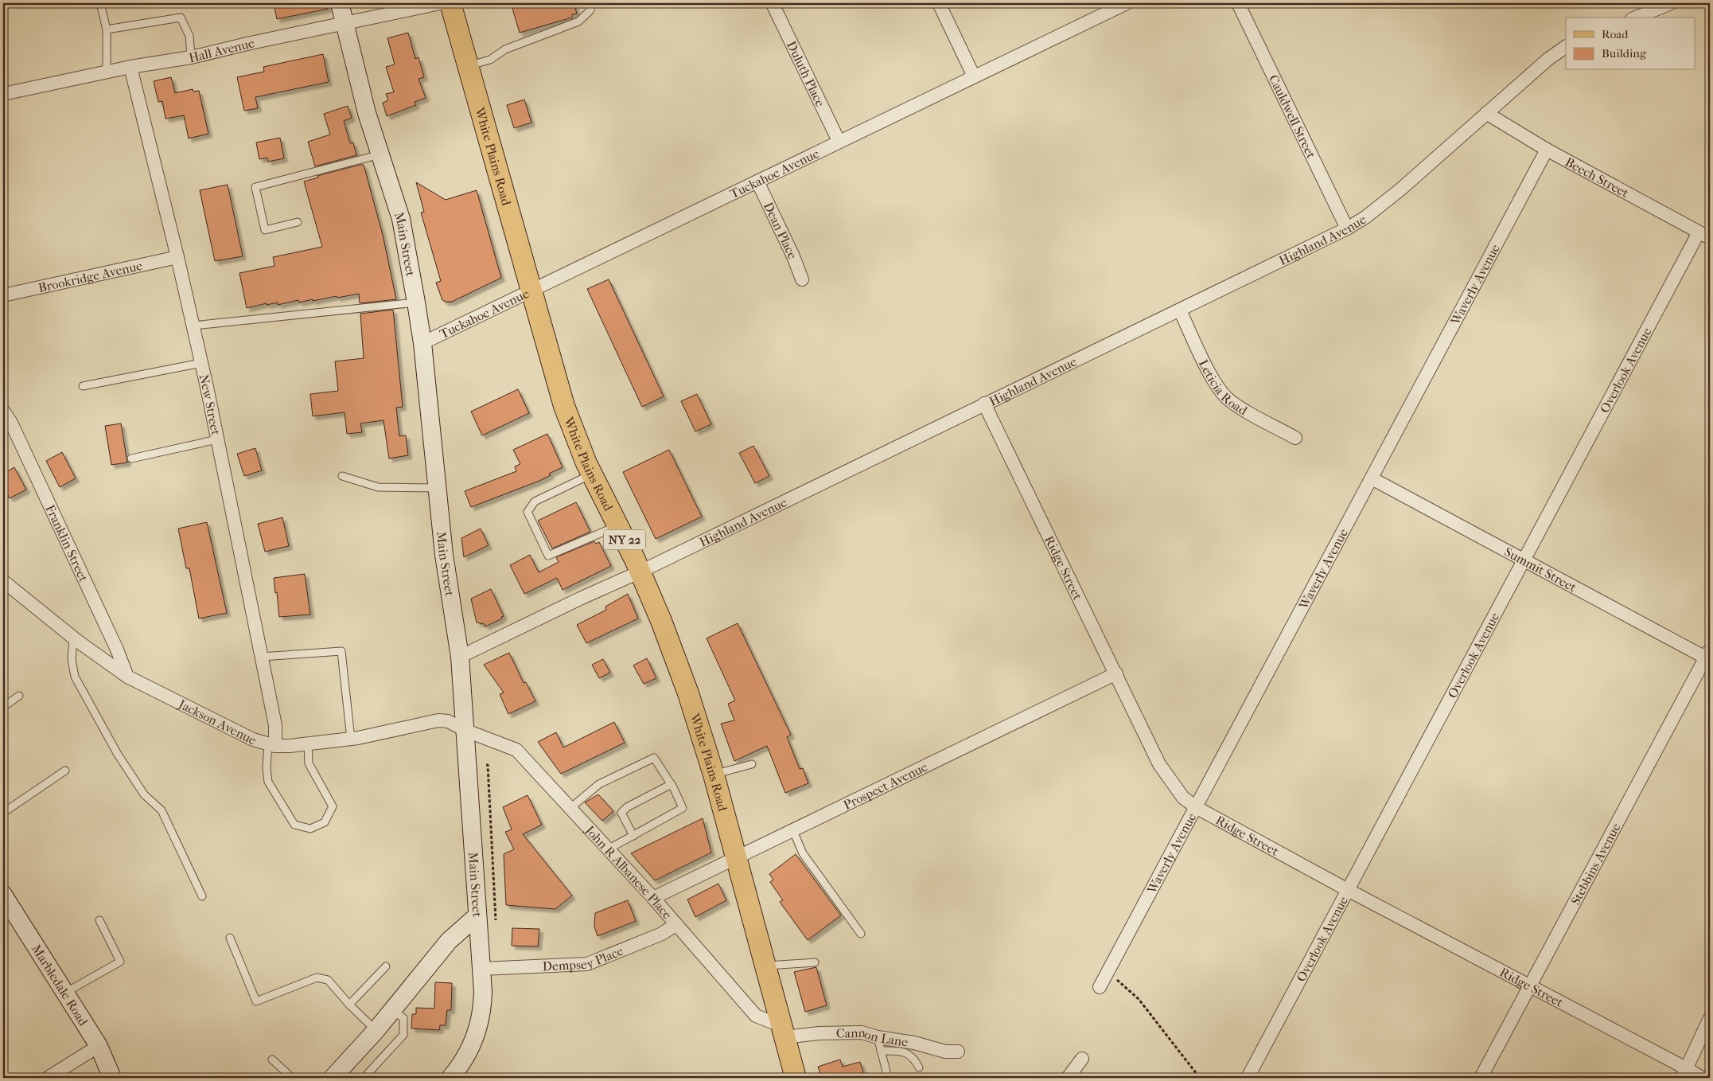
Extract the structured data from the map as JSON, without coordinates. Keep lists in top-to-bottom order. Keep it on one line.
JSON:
{"streets":{"main road":["White Plains Road","NY 22"],"street":["Hall Avenue","Duluth Place","Cauldwell Street","Tuckahoe Avenue","Beech Street","Dean Place","Highland Avenue","Main Street","Brookridge Avenue","Waverly Avenue","Overlook Avenue","Leticia Road","New Street","Franklin Street","Ridge Street","Summit Street","Jackson Avenue","Prospect Avenue","Stebbins Avenue","John R Albanese Place","Dempsey Place","Marbledale Road","Cannon Lane"]},"crossings":[["Hall Avenue","Main Street"],["Hall Avenue","New Street"],["Duluth Place","Tuckahoe Avenue"],["Cauldwell Street","Highland Avenue"],["White Plains Road","Tuckahoe Avenue"],["White Plains Road","Highland Avenue"],["White Plains Road","Prospect Avenue"],["White Plains Road","John R Albanese Place"],["White Plains Road","Cannon Lane"],["Tuckahoe Avenue","Dean Place"],["Tuckahoe Avenue","Main Street"],["Beech Street","Highland Avenue"],["Beech Street","Waverly Avenue"],["Beech Street","Overlook Avenue"],["Highland Avenue","Main Street"],["Highland Avenue","Leticia Road"],["Highland Avenue","Ridge Street"],["Main Street","Jackson Avenue"],["Main Street","John R Albanese Place"],["Brookridge Avenue","New Street"],["Waverly Avenue","Ridge Street"],["Waverly Avenue","Summit Street"],["Overlook Avenue","Ridge Street"],["Overlook Avenue","Summit Street"],["New Street","Jackson Avenue"],["Franklin Street","Jackson Avenue"],["Ridge Street","Prospect Avenue"],["Ridge Street","Stebbins Avenue"],["Summit Street","Stebbins Avenue"],["Jackson Avenue","John R Albanese Place"],["Prospect Avenue","John R Albanese Place"],["John R Albanese Place","Dempsey Place"],["John R Albanese Place","Cannon Lane"]],"legend":["Road","Building"]}
